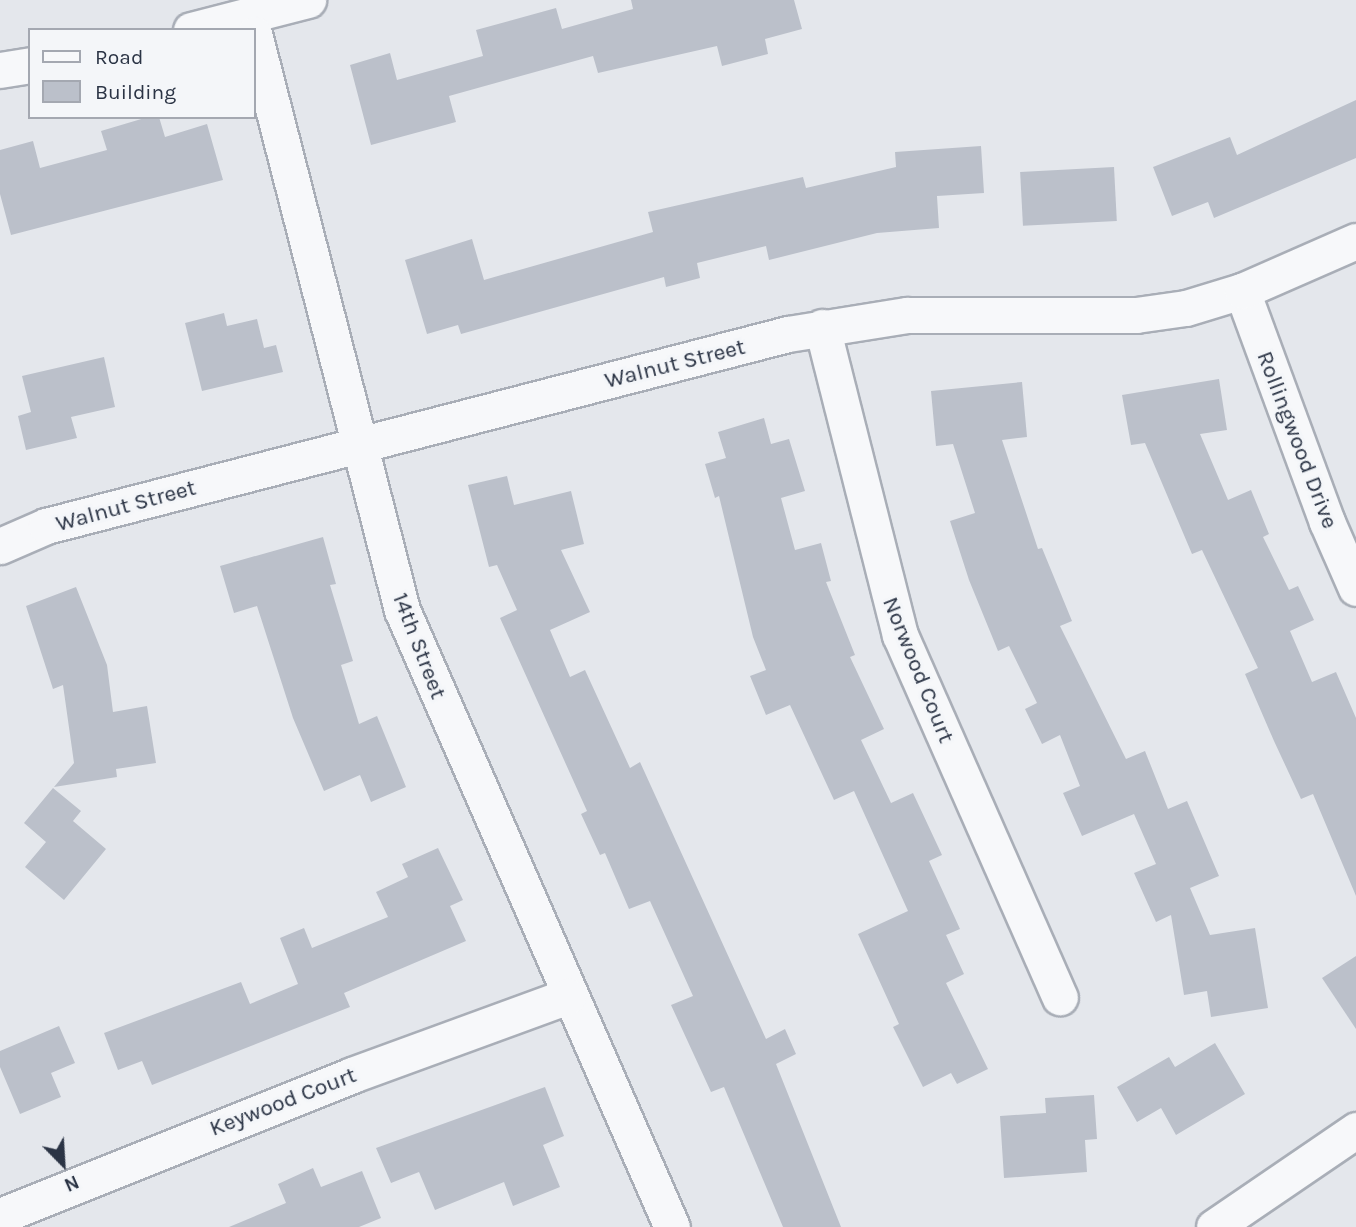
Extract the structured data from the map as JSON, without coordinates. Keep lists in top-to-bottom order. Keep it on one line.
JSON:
{"streets":{"street":["Walnut Street","Rollingwood Drive","14th Street","Norwood Court","Keywood Court"]},"crossings":[["Walnut Street","Rollingwood Drive"],["Walnut Street","14th Street"],["Walnut Street","Norwood Court"],["14th Street","Keywood Court"]],"legend":["Road","Building"],"north":"bottom right"}
